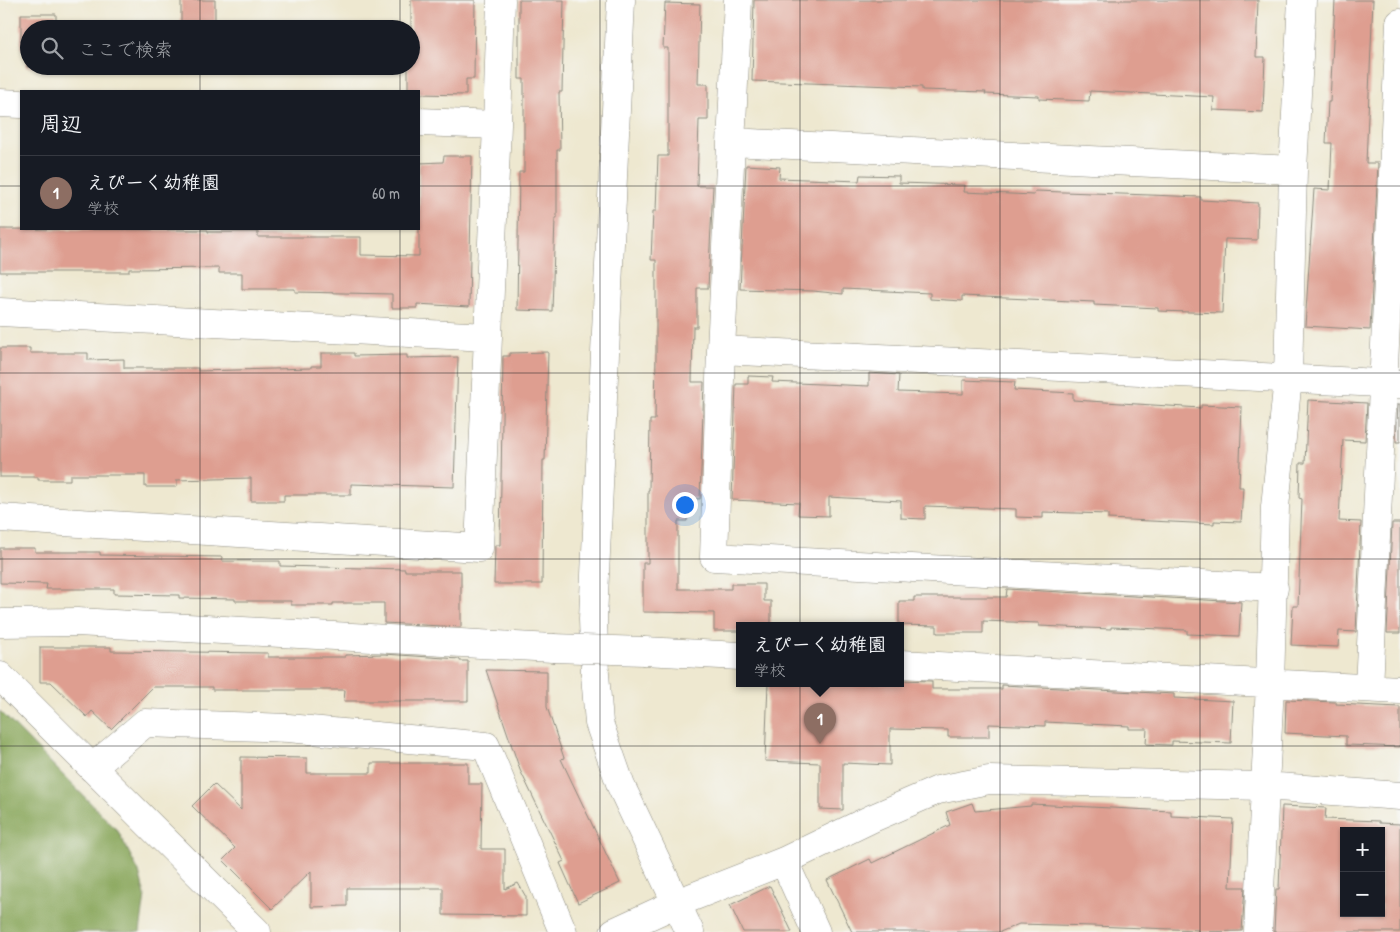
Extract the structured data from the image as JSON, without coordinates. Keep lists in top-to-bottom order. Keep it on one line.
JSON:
{"page":{"search":"ここで検索","heading":"周辺","list":[{"mark":"1","name":"えぴーく幼稚園","note":"学校","value":"60 m"}],"popup":["えぴーく幼稚園","学校"],"pins":"1","map_buttons":["+","−"]}}
